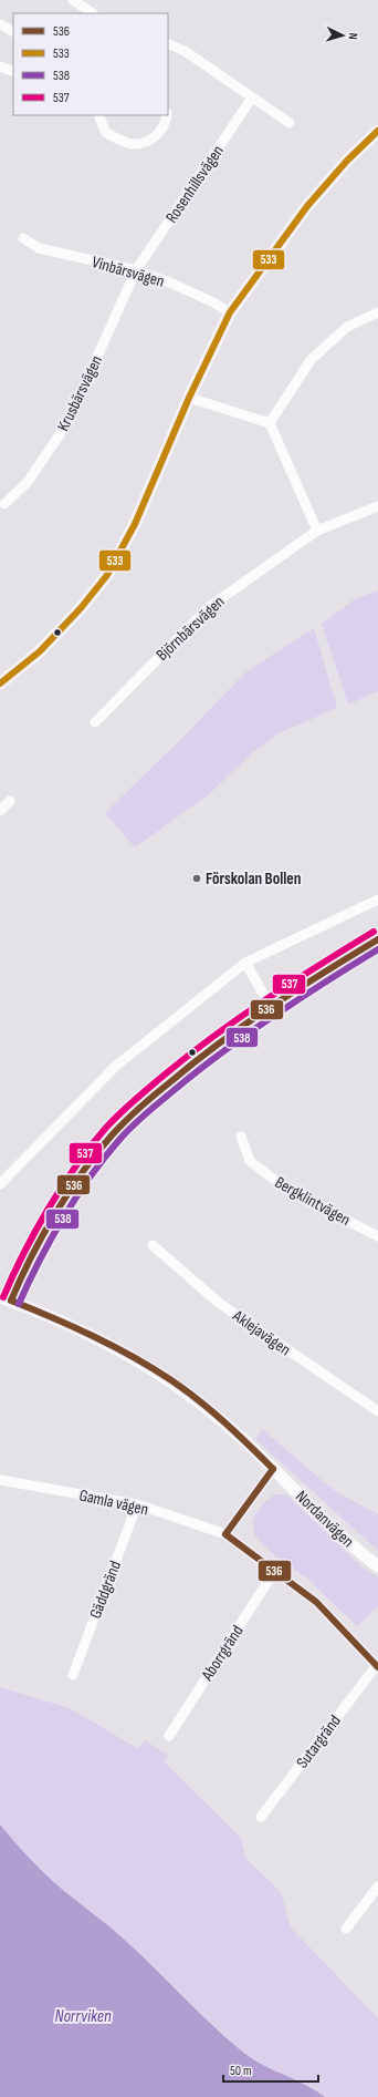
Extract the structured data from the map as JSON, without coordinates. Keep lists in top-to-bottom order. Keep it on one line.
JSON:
{"streets":{"street":["Rosenhillsvägen","Vinbärsvägen","Krusbärsvägen","Björnbärsvägen","Bergklintvägen","Aklejavägen","Gamla vägen","Nordanvägen","Gäddgränd","Aborrgränd","Sutargränd"]},"crossings":[["Rosenhillsvägen","Vinbärsvägen"],["Rosenhillsvägen","Krusbärsvägen"],["Vinbärsvägen","Krusbärsvägen"],["Gamla vägen","Gäddgränd"],["Gamla vägen","Aborrgränd"],["Gamla vägen","Sutargränd"]],"water":["Norrviken"],"places":["Förskolan Bollen"],"lines":["transit line 533","transit line 537","transit line 536","transit line 538"],"legend":["536","533","538","537"],"scale_bar":"50 m","north":"right"}
